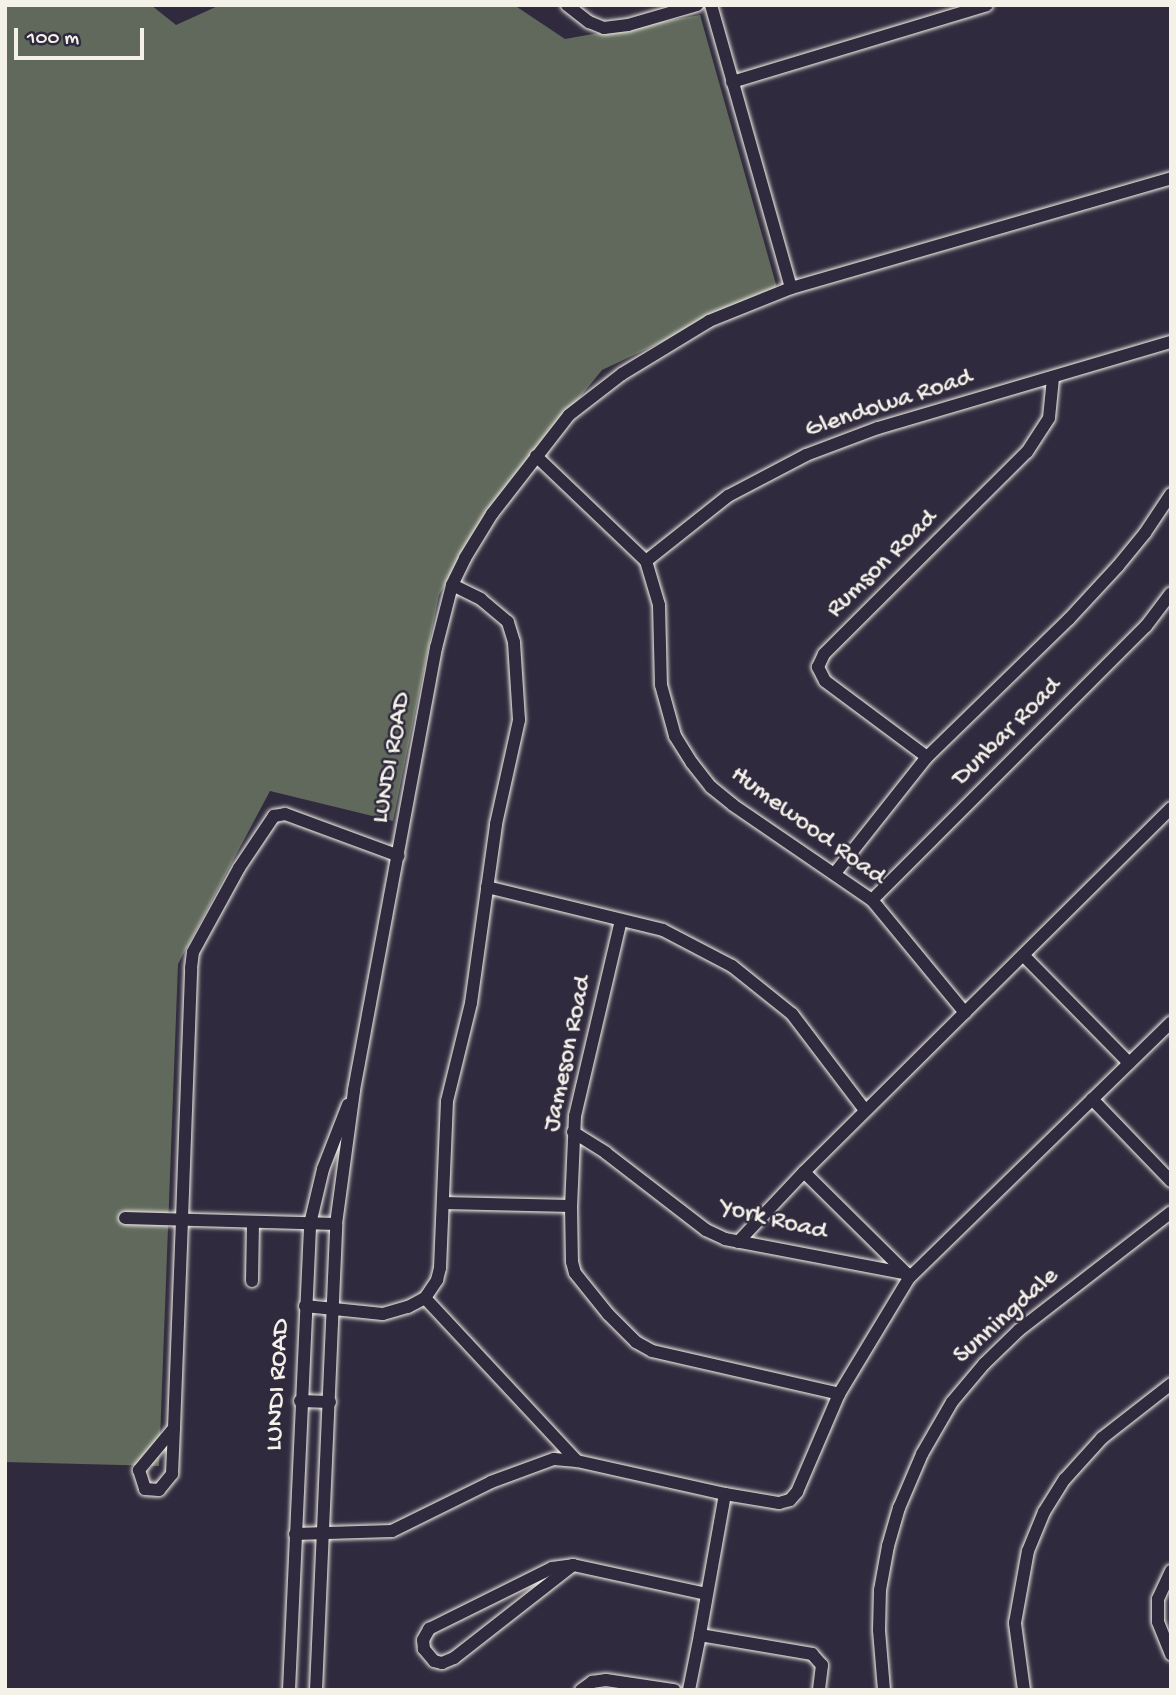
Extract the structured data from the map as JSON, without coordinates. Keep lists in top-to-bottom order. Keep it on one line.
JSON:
{"streets":{"street":["Glendowa Road","Rumson Road","Dunbar Road","LUNDI ROAD","Humewood Road","Jameson Road","York Road","Sunningdale"]},"crossings":[["Glendowa Road","Rumson Road"],["Glendowa Road","Humewood Road"],["Dunbar Road","Humewood Road"],["Jameson Road","York Road"]],"scale_bar":"100 m"}
